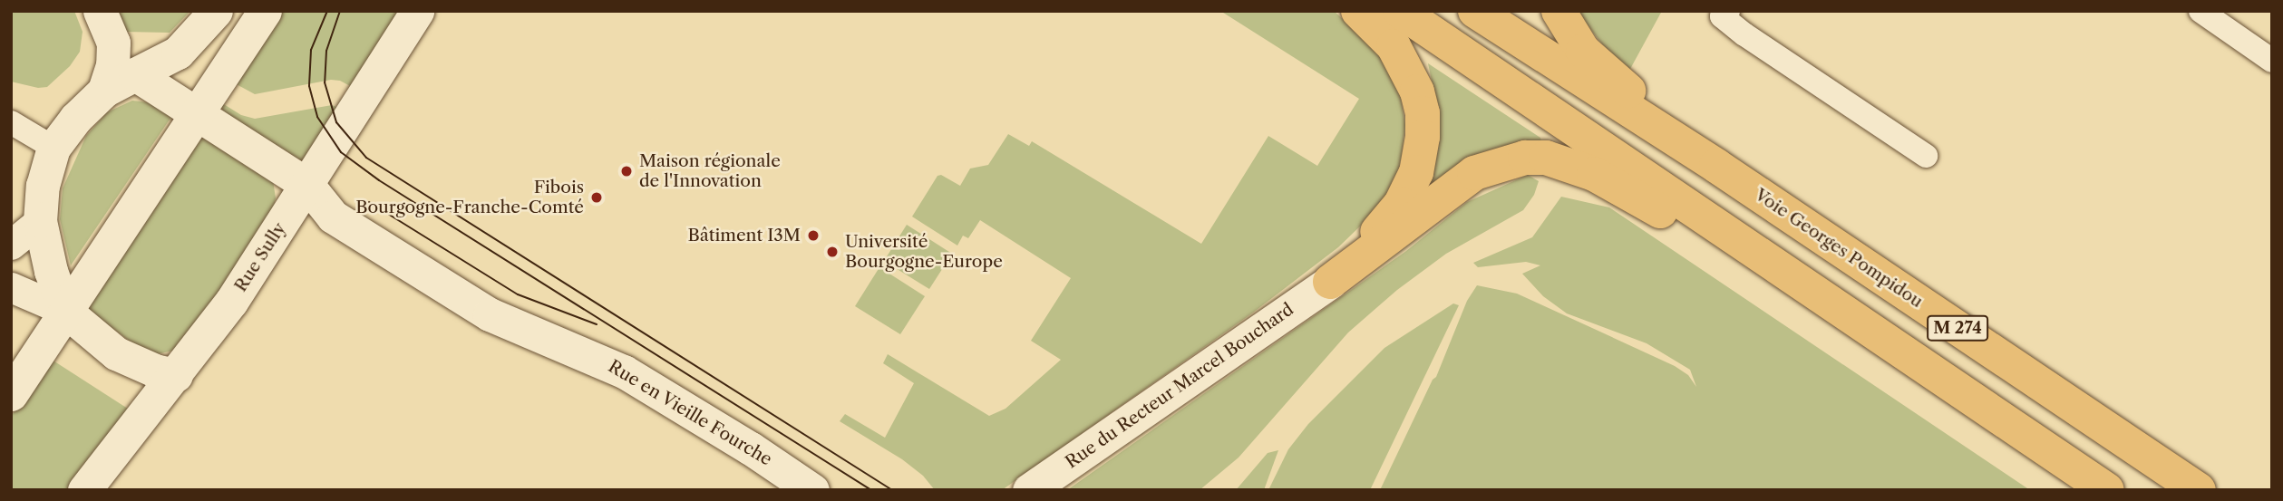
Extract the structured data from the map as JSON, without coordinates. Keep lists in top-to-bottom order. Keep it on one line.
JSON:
{"streets":{"highway":["Voie Georges Pompidou","M 274"],"main road":["Rue Sully","Rue du Recteur Marcel Bouchard","Rue en Vieille Fourche"]},"crossings":[["Rue Sully","Rue en Vieille Fourche"]],"places":["Maison régionale de l'Innovation","Fibois Bourgogne-Franche-Comté","Bâtiment I3M","Université Bourgogne-Europe"]}
